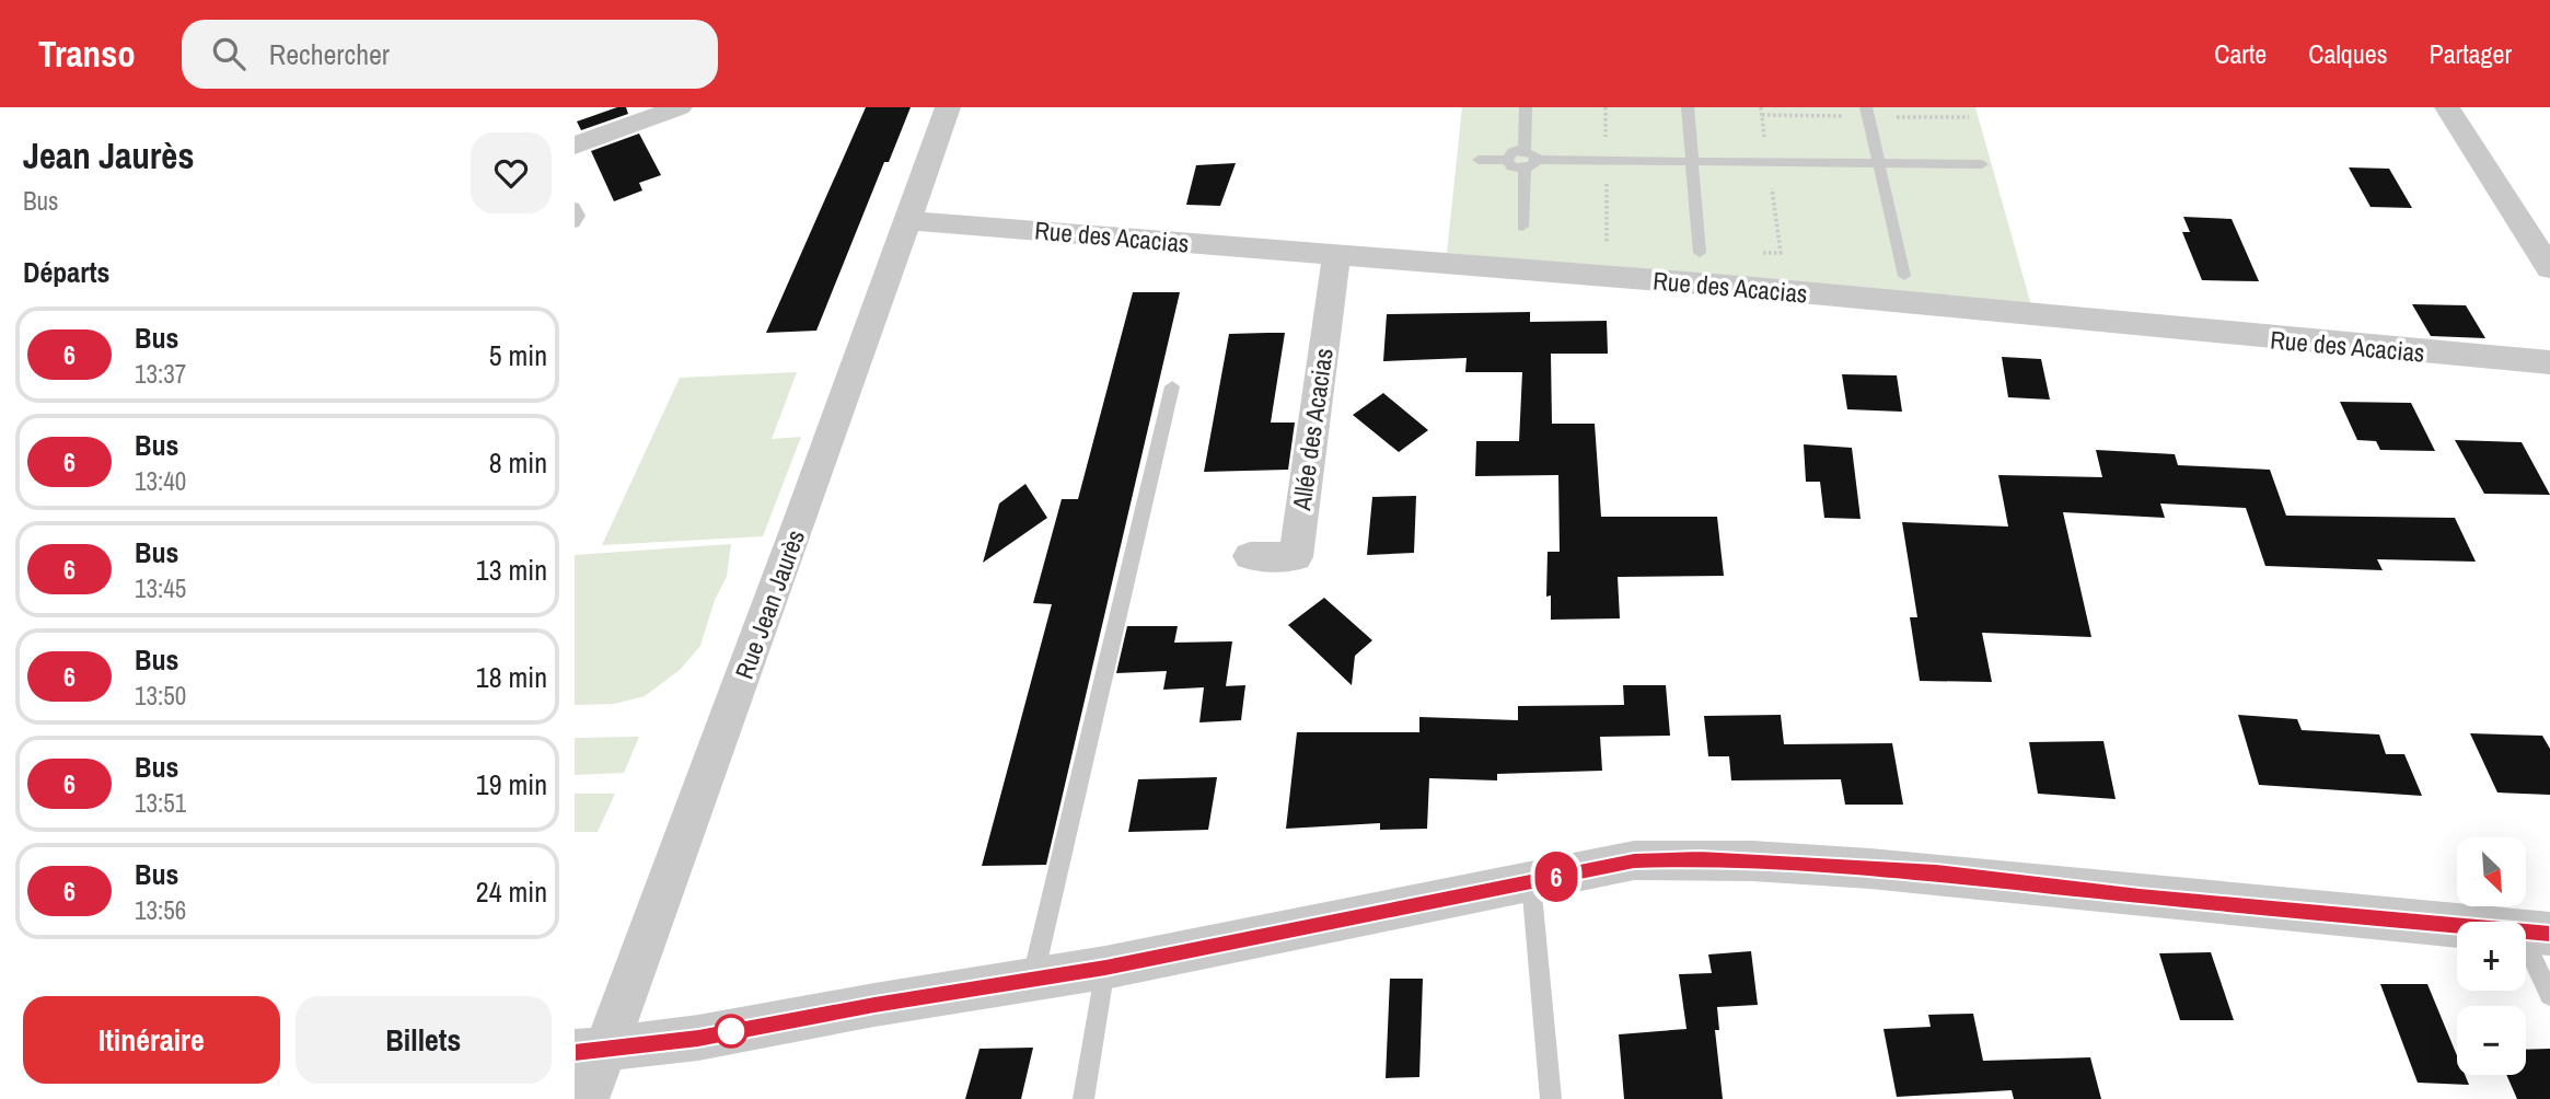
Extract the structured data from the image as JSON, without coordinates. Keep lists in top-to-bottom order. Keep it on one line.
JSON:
{"streets":{"street":["Rue des Acacias","Allée des Acacias","Rue Jean Jaurès"]},"crossings":[["Rue des Acacias","Allée des Acacias"],["Rue des Acacias","Rue Jean Jaurès"]],"lines":["bus line 6"],"north":"bottom right","page":{"header":"Transo","search":"Rechercher","nav":["Carte","Calques","Partager"],"heading":[["Jean Jaurès","Bus"],"Départs"],"on_map":"6","list":[{"mark":"6","name":"Bus","note":"13:37","value":"5 min"},{"mark":"6","name":"Bus","note":"13:40","value":"8 min"},{"mark":"6","name":"Bus","note":"13:45","value":"13 min"},{"mark":"6","name":"Bus","note":"13:50","value":"18 min"},{"mark":"6","name":"Bus","note":"13:51","value":"19 min"},{"mark":"6","name":"Bus","note":"13:56","value":"24 min"}],"map_buttons":["+","−"],"buttons":["Itinéraire","Billets"]}}
